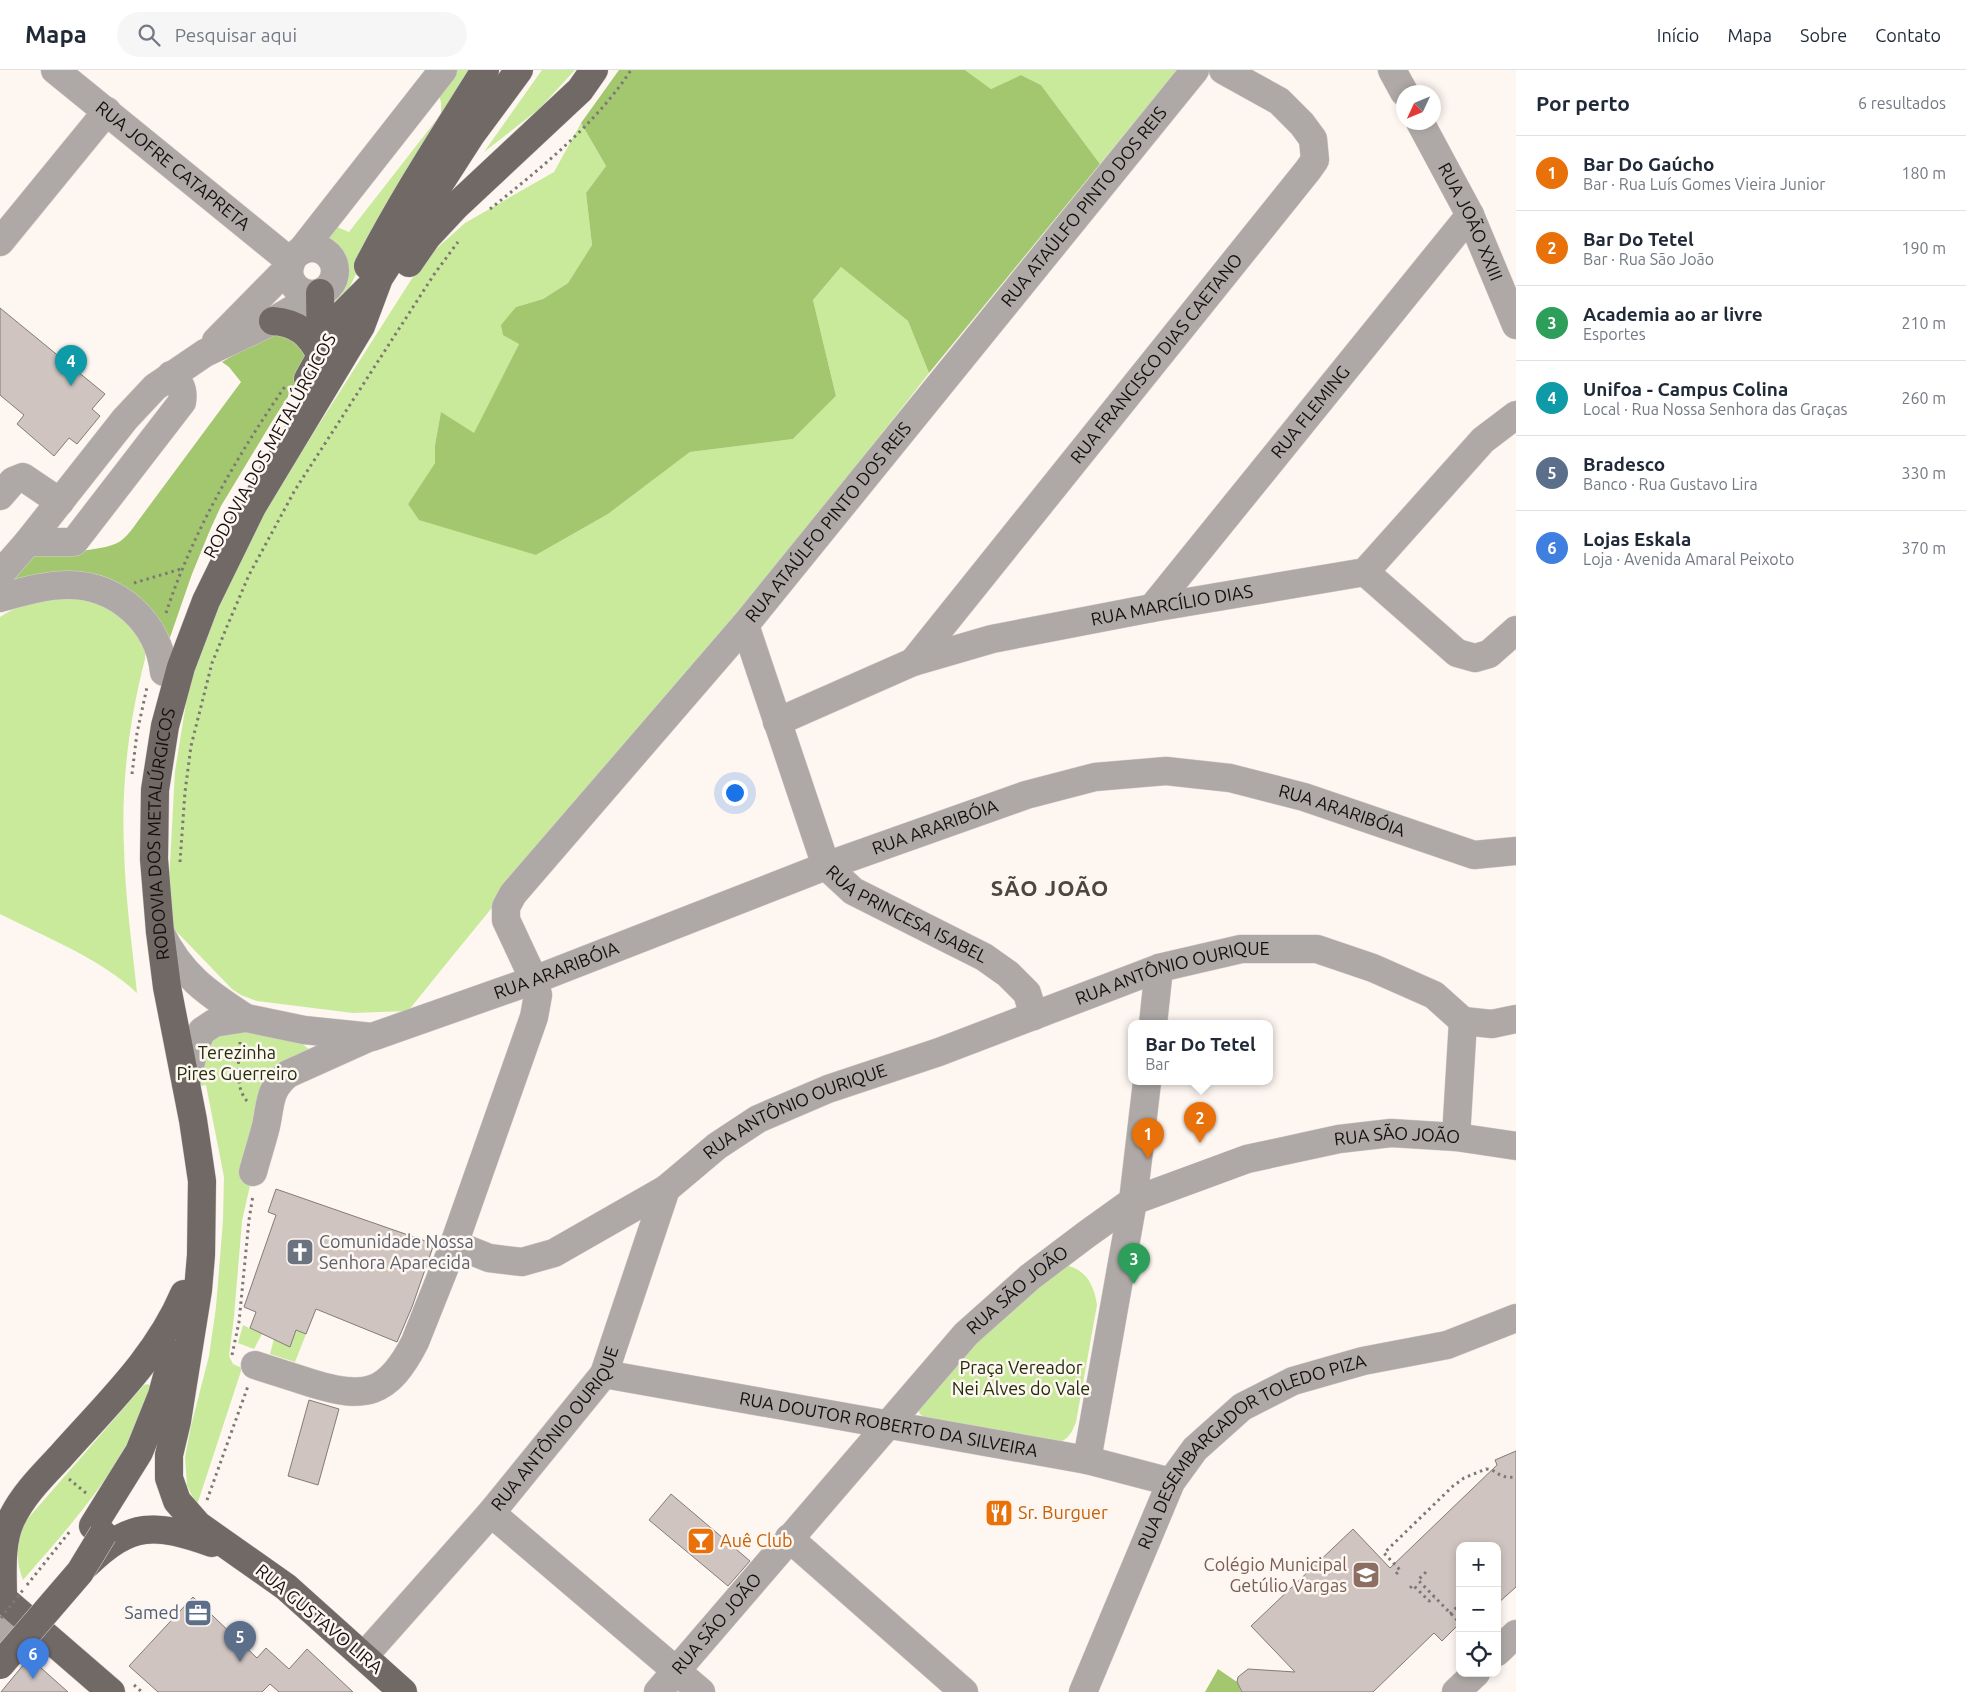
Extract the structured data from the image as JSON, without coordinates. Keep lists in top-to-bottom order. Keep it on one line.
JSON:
{"streets":{"main road":["RODOVIA DOS METALÚRGICOS","RUA GUSTAVO LIRA"],"street":["RUA JOFRE CATAPRETA","RUA ATAÚLFO PINTO DOS REIS","RUA JOÃO XXIII","RUA FRANCISCO DIAS CAETANO","RUA FLEMING","RUA MARCÍLIO DIAS","RUA ARARIBÓIA","RUA PRINCESA ISABEL","RUA ANTÔNIO OURIQUE","RUA SÃO JOÃO","RUA DOUTOR ROBERTO DA SILVEIRA","RUA DESEMBARGADOR TOLEDO PIZA"]},"crossings":[["RUA ATAÚLFO PINTO DOS REIS","RUA ARARIBÓIA"],["RUA ATAÚLFO PINTO DOS REIS","RUA PRINCESA ISABEL"],["RUA JOÃO XXIII","RUA FLEMING"],["RUA FRANCISCO DIAS CAETANO","RUA MARCÍLIO DIAS"],["RUA FLEMING","RUA MARCÍLIO DIAS"],["RUA MARCÍLIO DIAS","RUA PRINCESA ISABEL"],["RUA ARARIBÓIA","RUA PRINCESA ISABEL"],["RUA PRINCESA ISABEL","RUA ANTÔNIO OURIQUE"],["RUA ANTÔNIO OURIQUE","RUA DOUTOR ROBERTO DA SILVEIRA"],["RUA ANTÔNIO OURIQUE","RUA GUSTAVO LIRA"],["RUA SÃO JOÃO","RUA DOUTOR ROBERTO DA SILVEIRA"],["RUA DOUTOR ROBERTO DA SILVEIRA","RUA DESEMBARGADOR TOLEDO PIZA"]],"districts":["SÃO JOÃO"],"parks":["Terezinha Pires Guerreiro","Praça Vereador Nei Alves do Vale"],"places":{"church":["Comunidade Nossa Senhora Aparecida"],"restaurant":["Sr. Burguer"],"bar":["Auê Club"],"school or university":["Colégio Municipal Getúlio Vargas"],"office":["Samed"]},"north":"bottom left","page":{"header":"Mapa","search":"Pesquisar aqui","nav":["Início","Mapa","Sobre","Contato"],"heading":["Por perto","6 resultados"],"list":[{"mark":"1","name":"Bar Do Gaúcho","note":"Bar · Rua Luís Gomes Vieira Junior","value":"180 m"},{"mark":"2","name":"Bar Do Tetel","note":"Bar · Rua São João","value":"190 m"},{"mark":"3","name":"Academia ao ar livre","note":"Esportes","value":"210 m"},{"mark":"4","name":"Unifoa - Campus Colina","note":"Local · Rua Nossa Senhora das Graças","value":"260 m"},{"mark":"5","name":"Bradesco","note":"Banco · Rua Gustavo Lira","value":"330 m"},{"mark":"6","name":"Lojas Eskala","note":"Loja · Avenida Amaral Peixoto","value":"370 m"}],"pins":["4","2","1","3","5","6"],"popup":["Bar Do Tetel","Bar"],"map_buttons":["+","−"]}}
